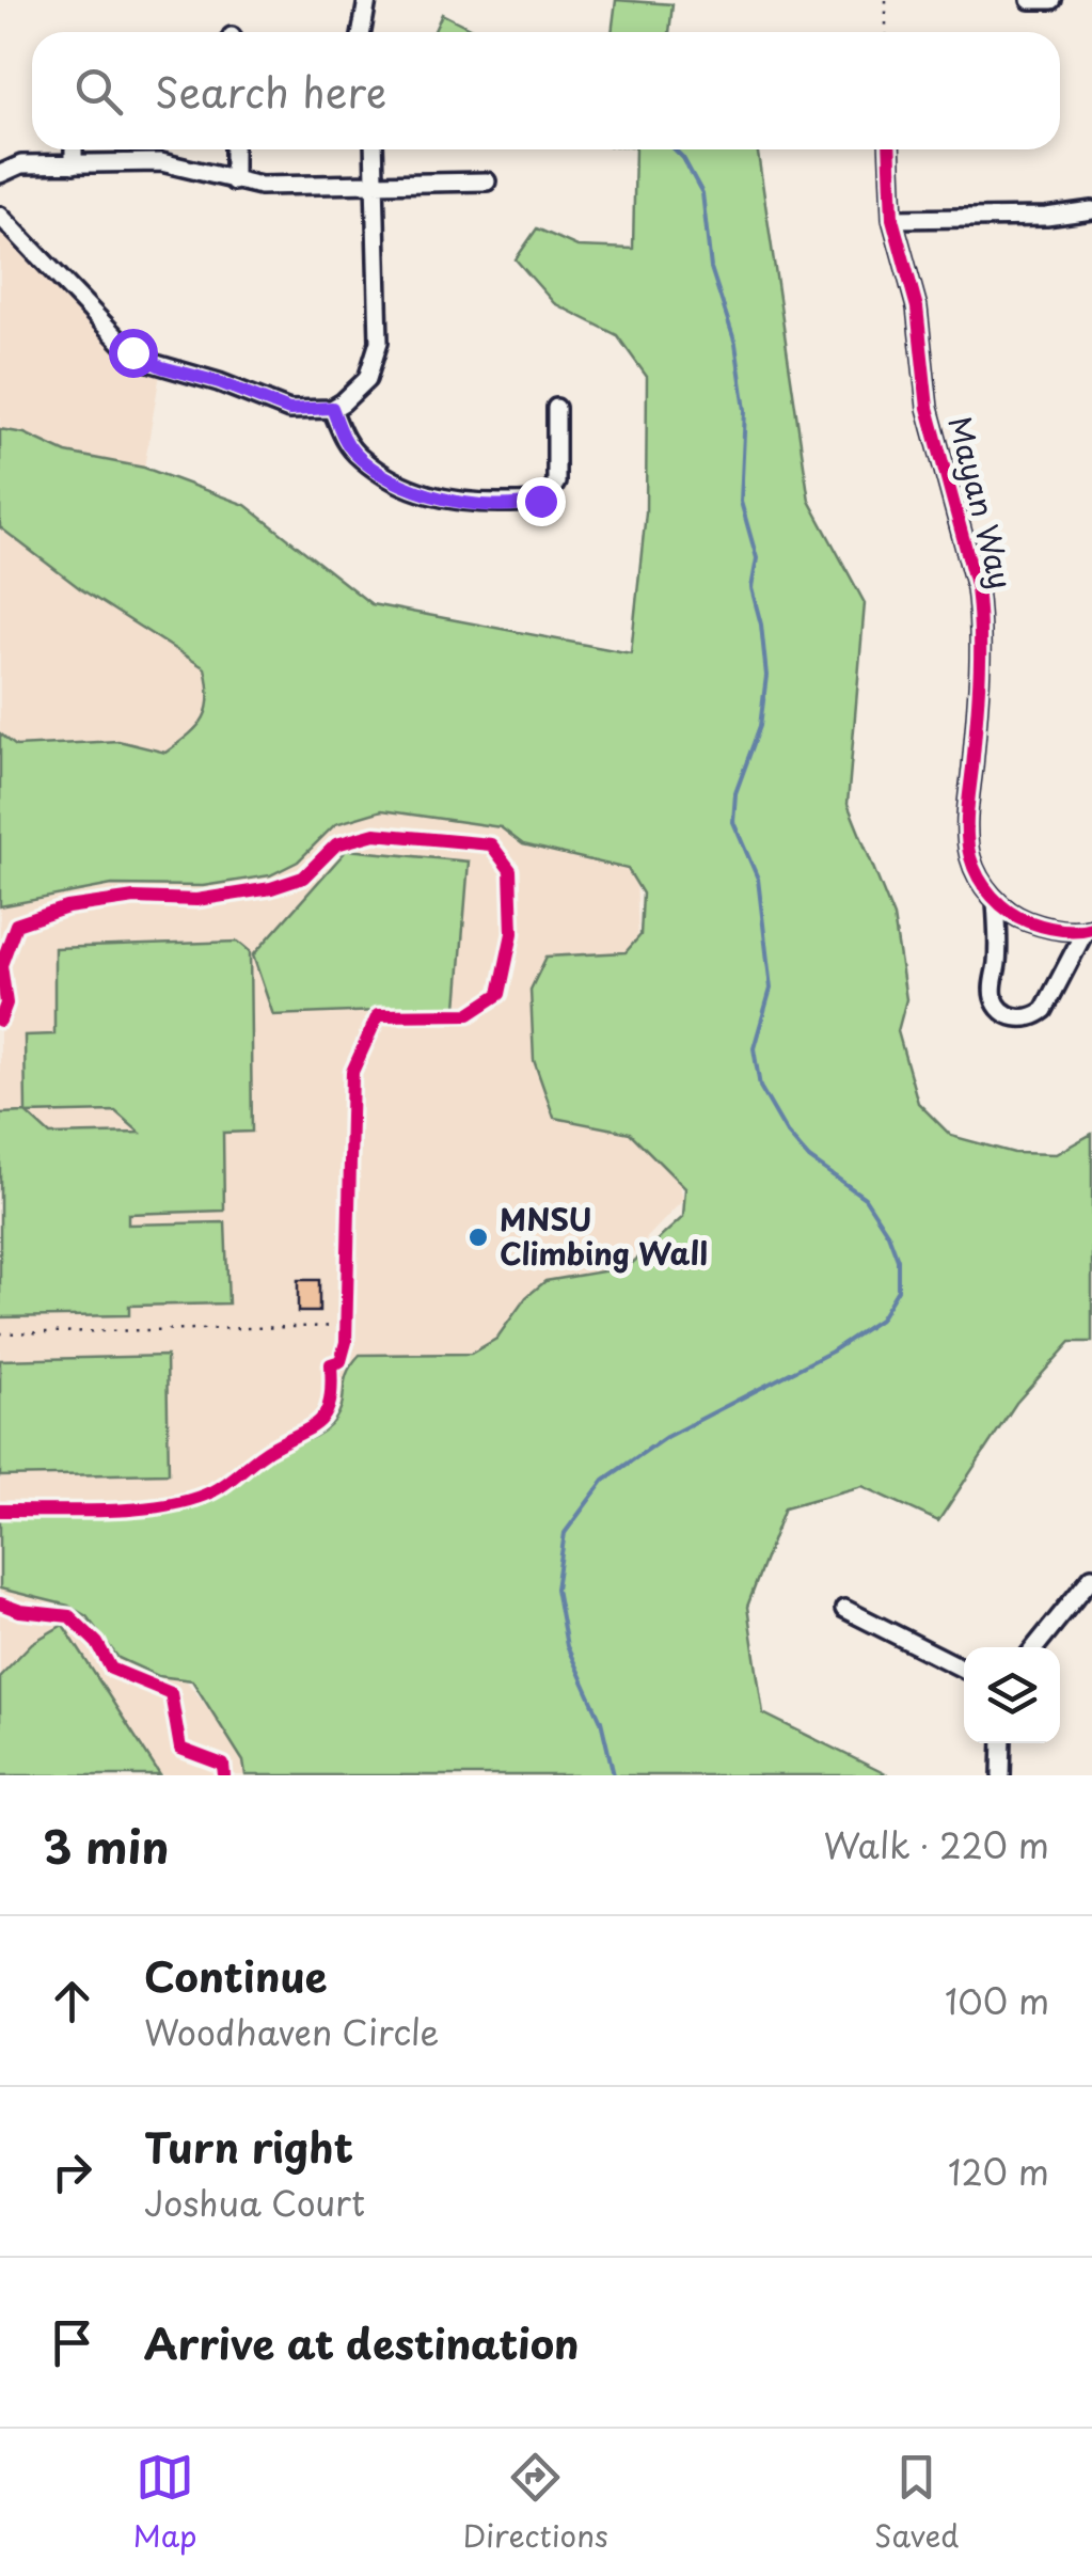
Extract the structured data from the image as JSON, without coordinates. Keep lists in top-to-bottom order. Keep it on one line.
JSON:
{"streets":{"street":["Mayan Way"]},"places":["MNSU Climbing Wall"],"page":{"search":"Search here","heading":["3 min","Walk · 220 m"],"list":[["Continue","Woodhaven Circle","100 m"],["Turn right","Joshua Court","120 m"],"Arrive at destination"],"nav":["Map","Directions","Saved"]}}
